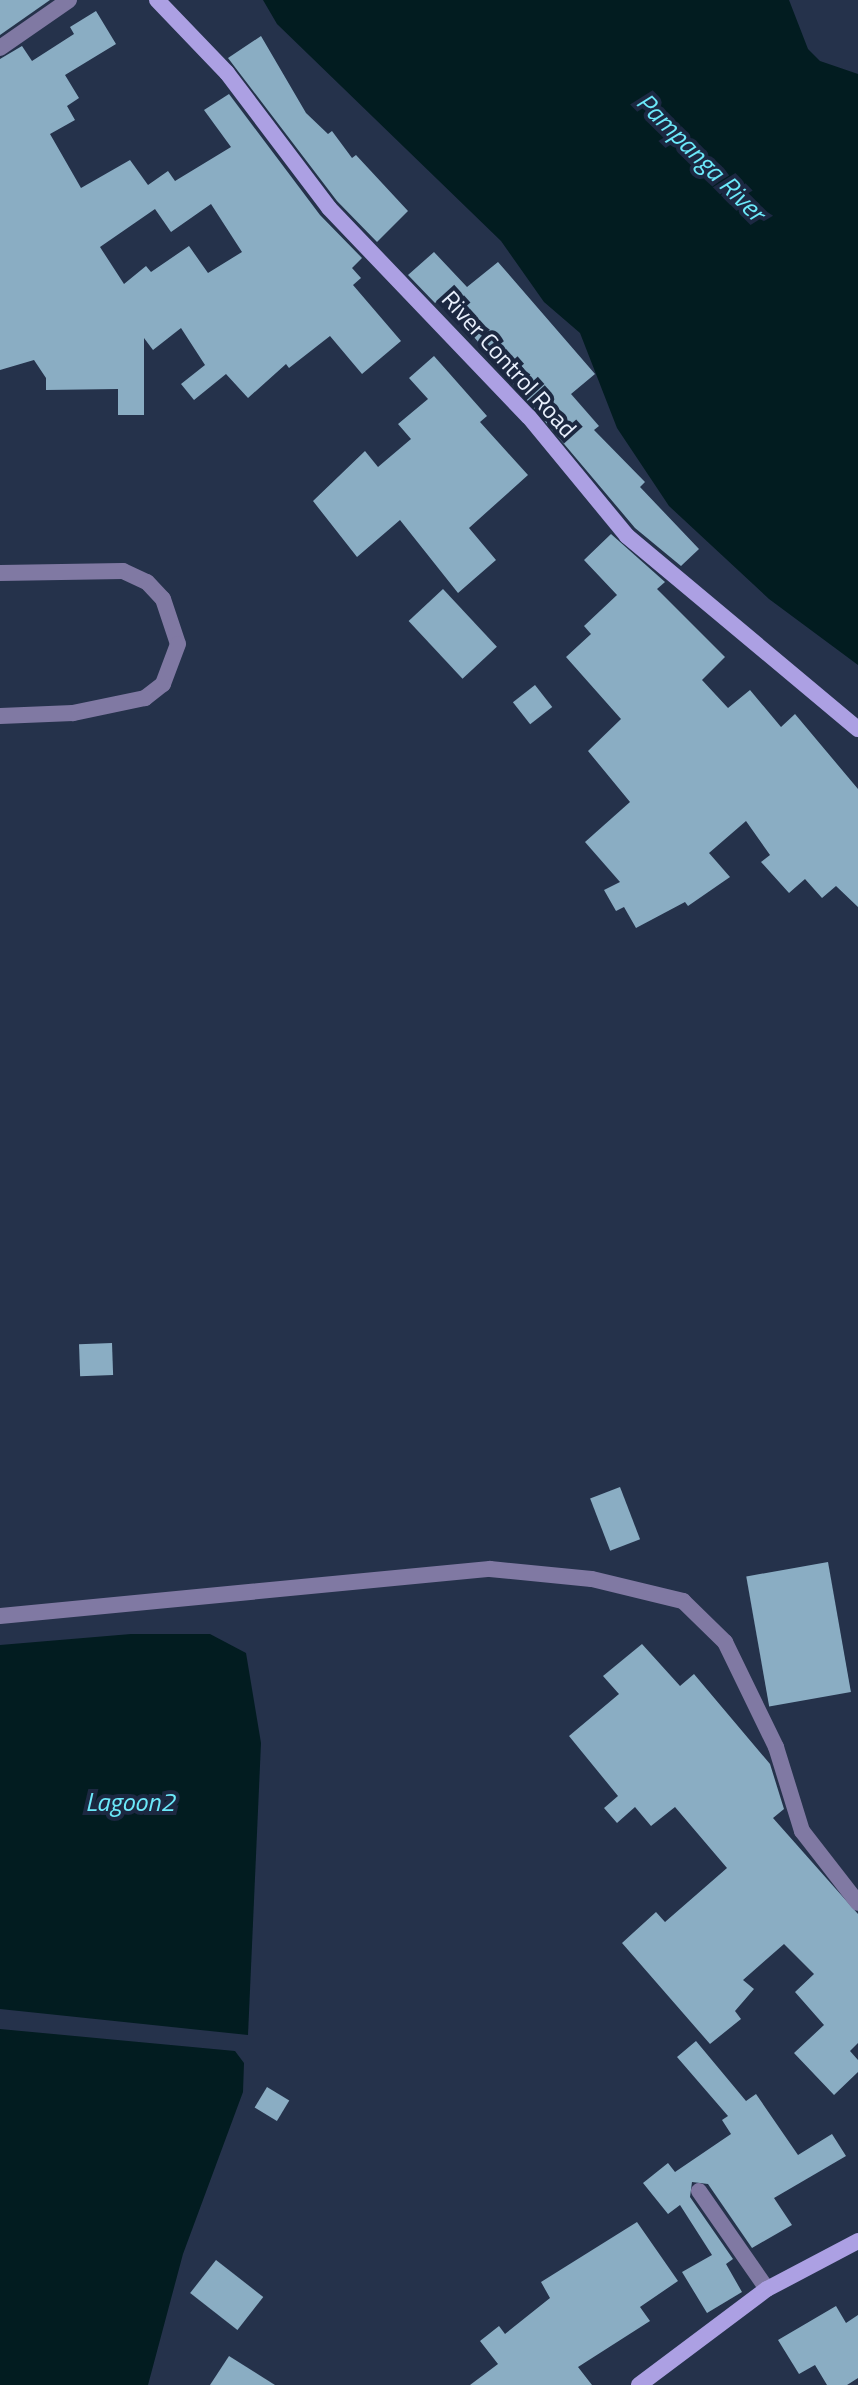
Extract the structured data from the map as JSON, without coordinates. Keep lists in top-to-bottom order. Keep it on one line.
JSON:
{"streets":{"street":["River Control Road"]},"water":["Pampanga River","Lagoon2"]}
